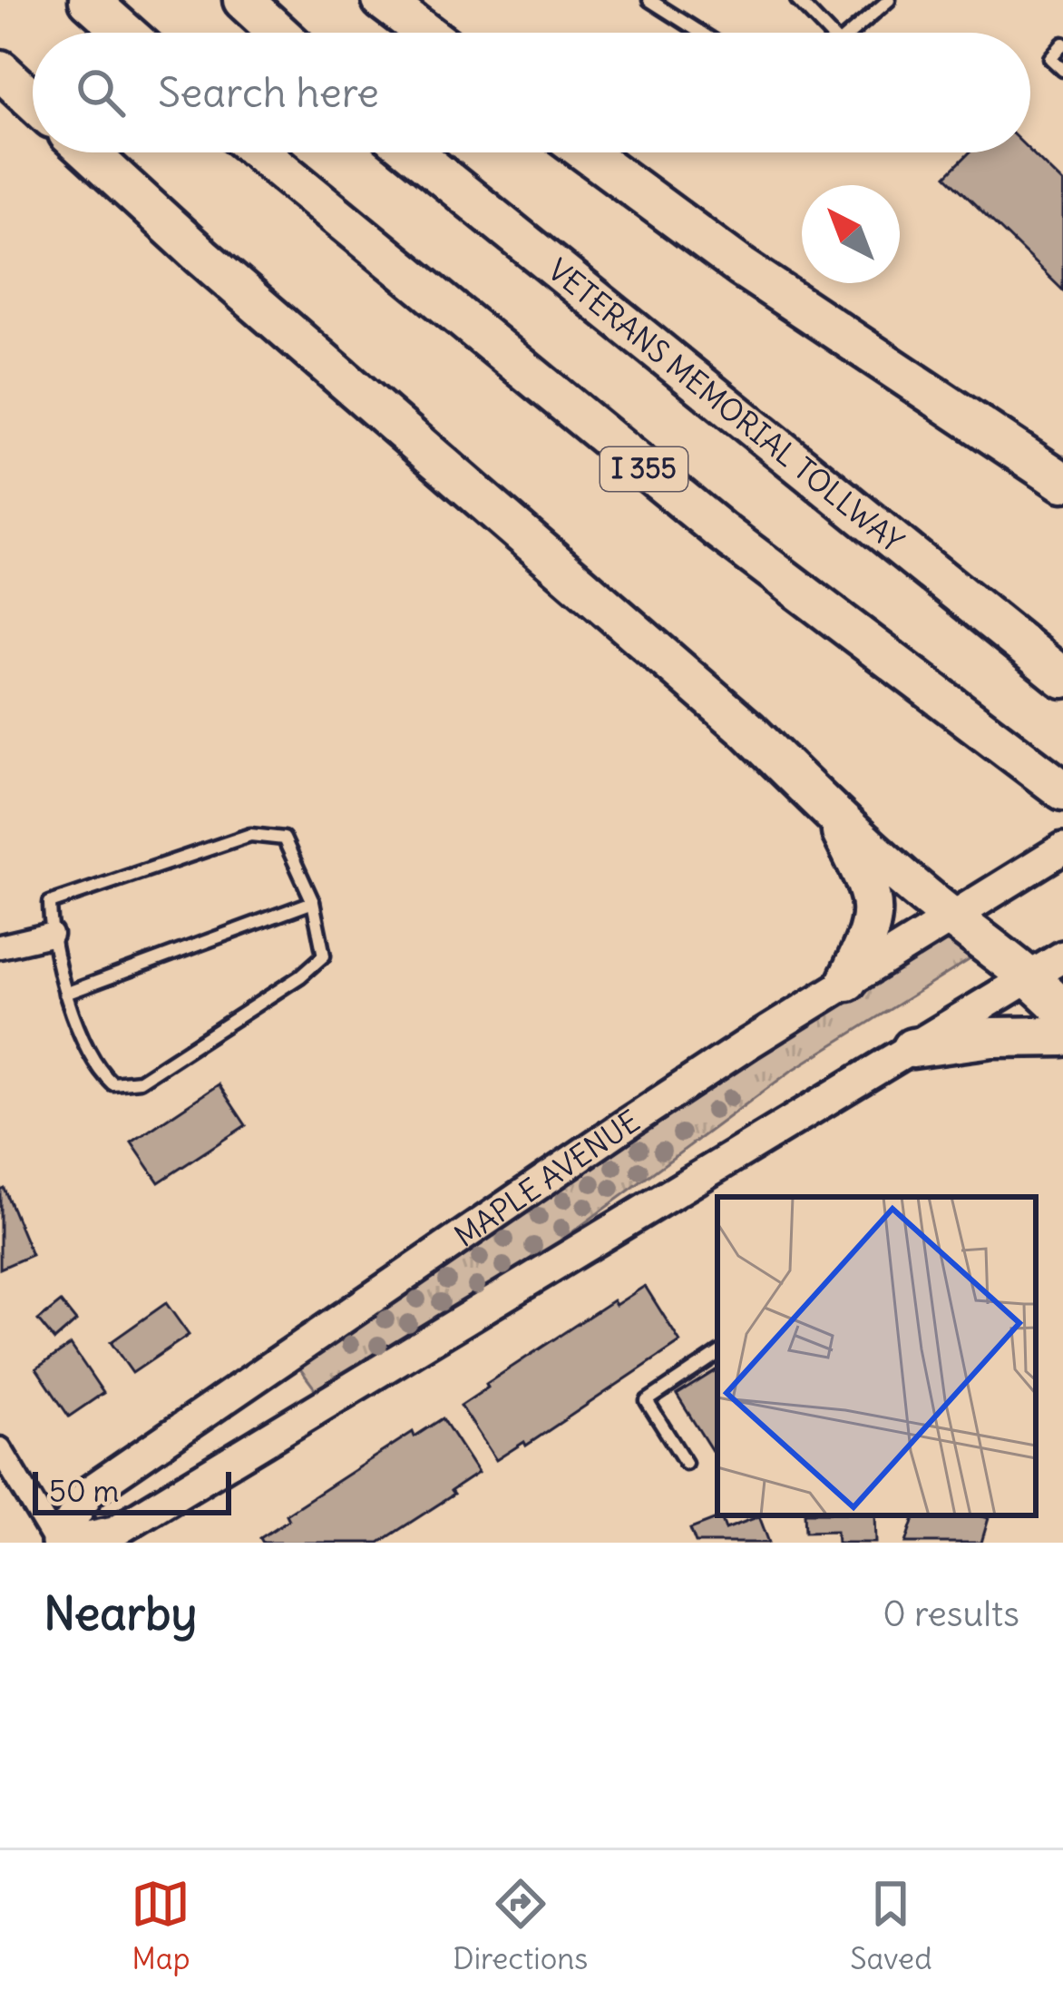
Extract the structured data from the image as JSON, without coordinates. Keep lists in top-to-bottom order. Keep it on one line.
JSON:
{"streets":{"highway":["VETERANS MEMORIAL TOLLWAY","I 355"],"main road":["MAPLE AVENUE"]},"scale_bar":"50 m","north":"top left","page":{"search":"Search here","scale":"50 m","heading":["Nearby","0 results"],"nav":["Map","Directions","Saved"]}}
